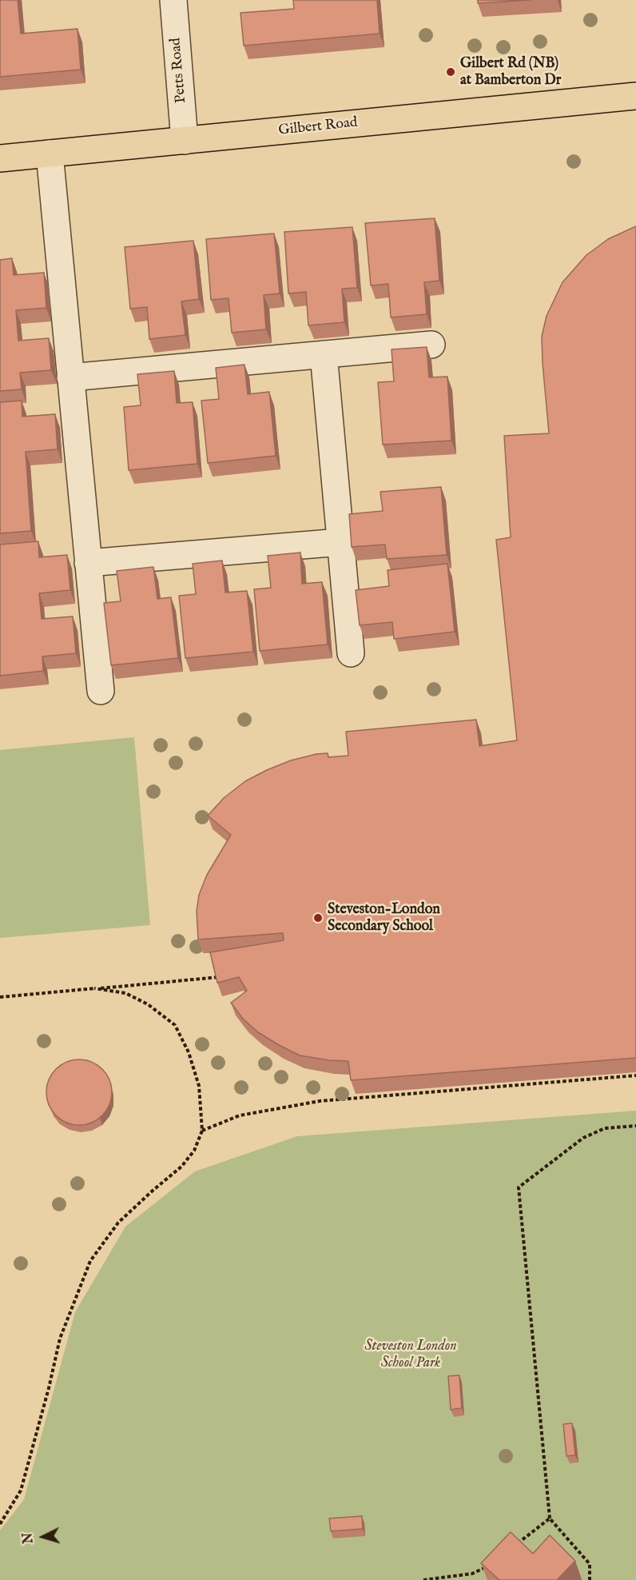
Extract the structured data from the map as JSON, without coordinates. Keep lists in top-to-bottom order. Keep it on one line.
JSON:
{"streets":{"main road":["Gilbert Road"],"street":["Petts Road"]},"crossings":[["Petts Road","Gilbert Road"]],"parks":["Steveston London School Park"],"places":["Gilbert Rd (NB) at Bamberton Dr","Steveston-London Secondary School"],"north":"left"}
